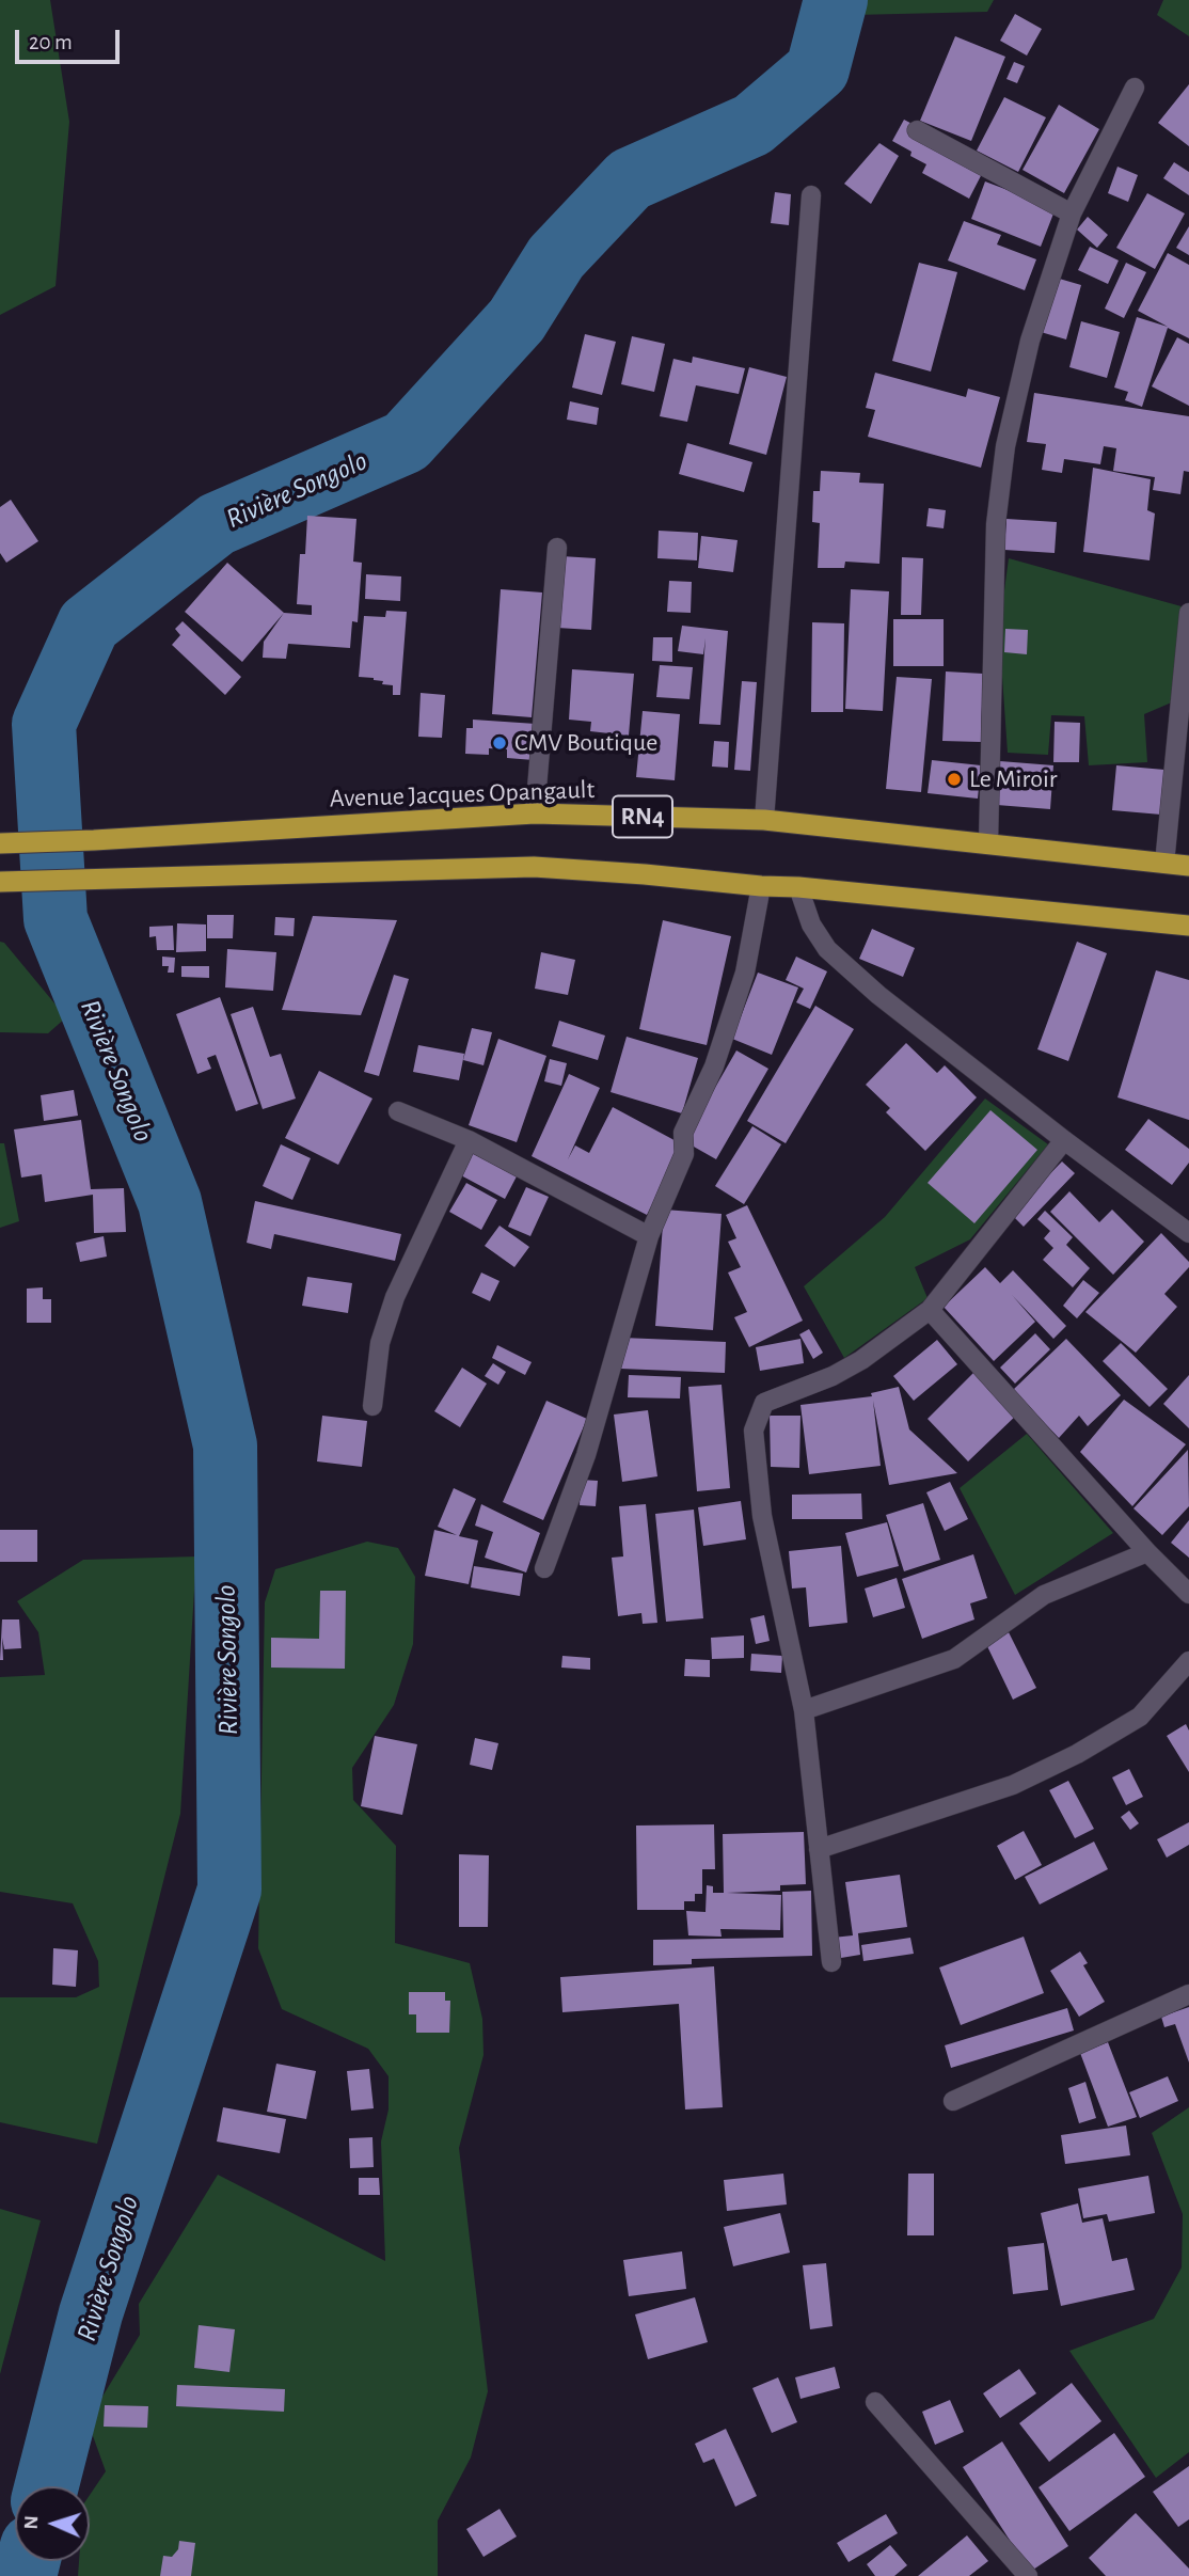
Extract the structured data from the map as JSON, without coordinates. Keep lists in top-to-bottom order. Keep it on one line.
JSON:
{"streets":{"highway":["Avenue Jacques Opangault","RN4"]},"water":["Rivière Songolo"],"places":["CMV Boutique","Le Miroir"],"scale_bar":"20 m","north":"left"}
